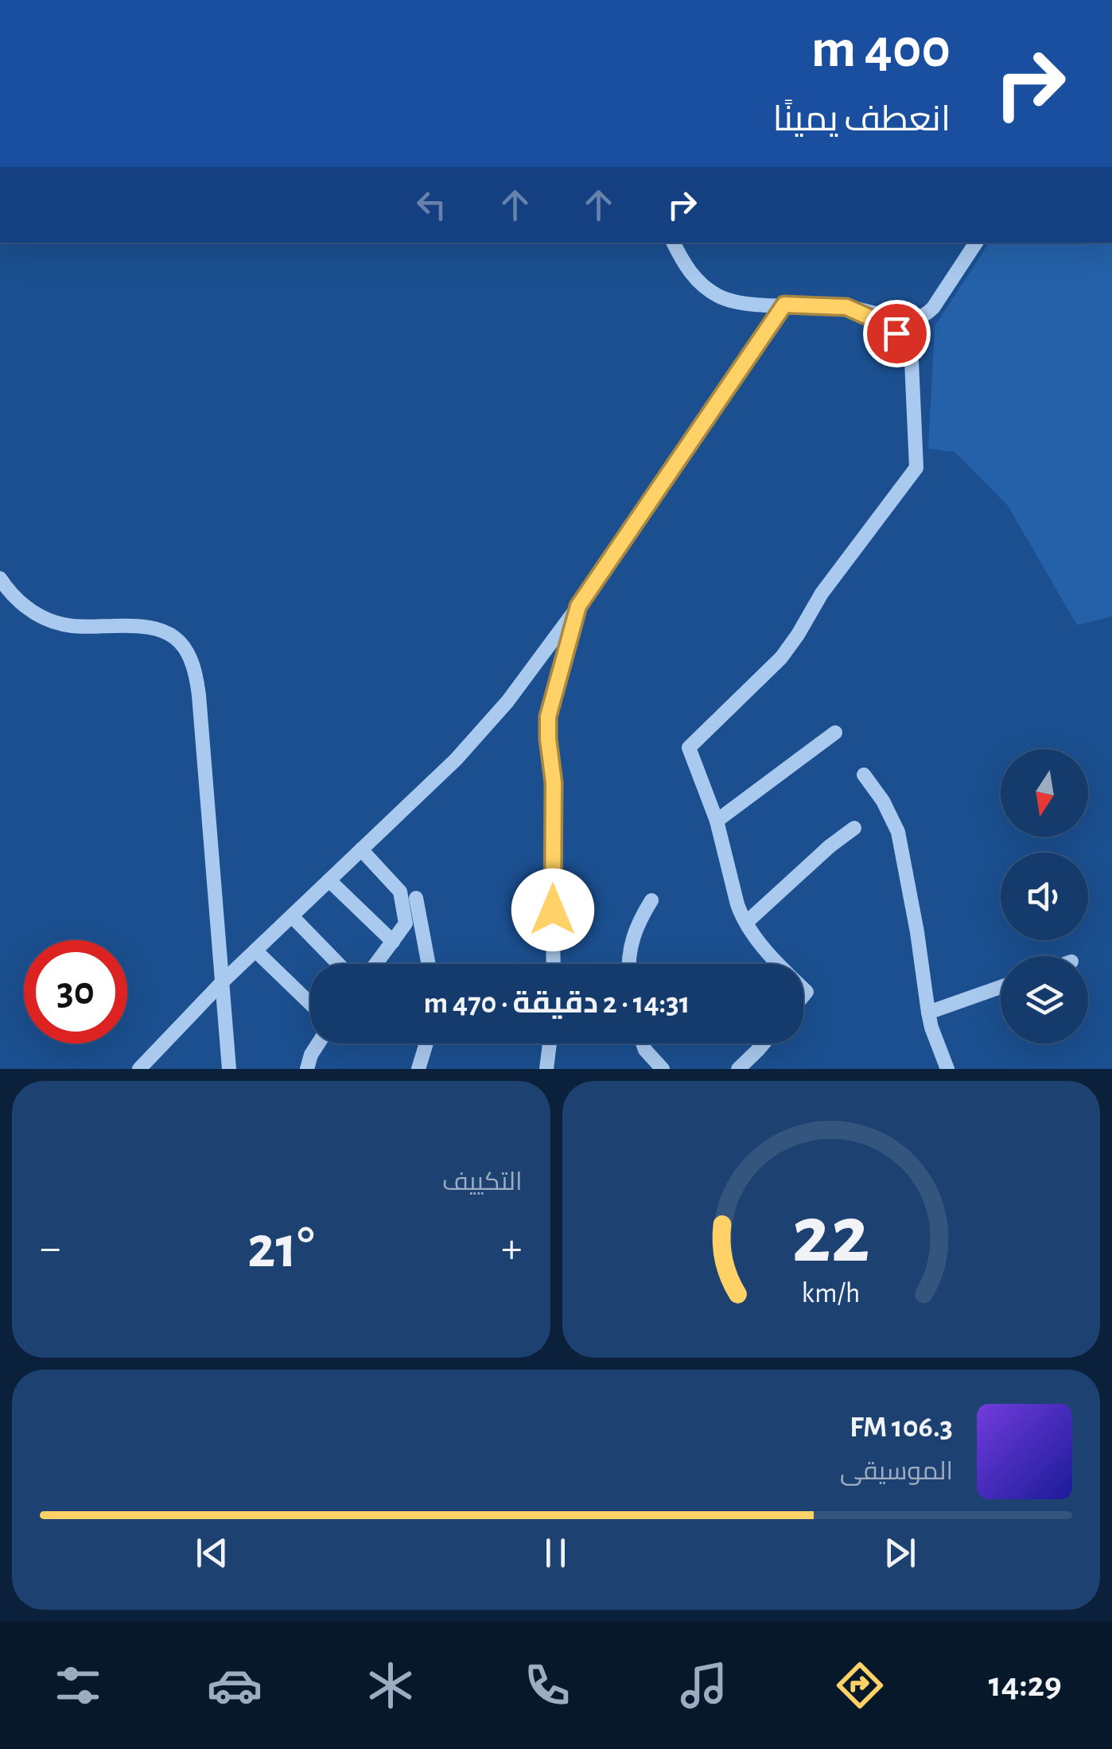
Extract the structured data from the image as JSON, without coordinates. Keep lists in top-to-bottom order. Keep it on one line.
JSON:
{"north":"bottom","page":{"turn":["400 m","انعطف يمينًا"],"limit":"30","trip":"14:31 · 2 دقيقة · 470 m","tile":"التكييف","heat":["−","21°","+"],"song":["106.3 FM","الموسيقى"],"tabs":"14:29","gauge":["22","km/h"]}}
